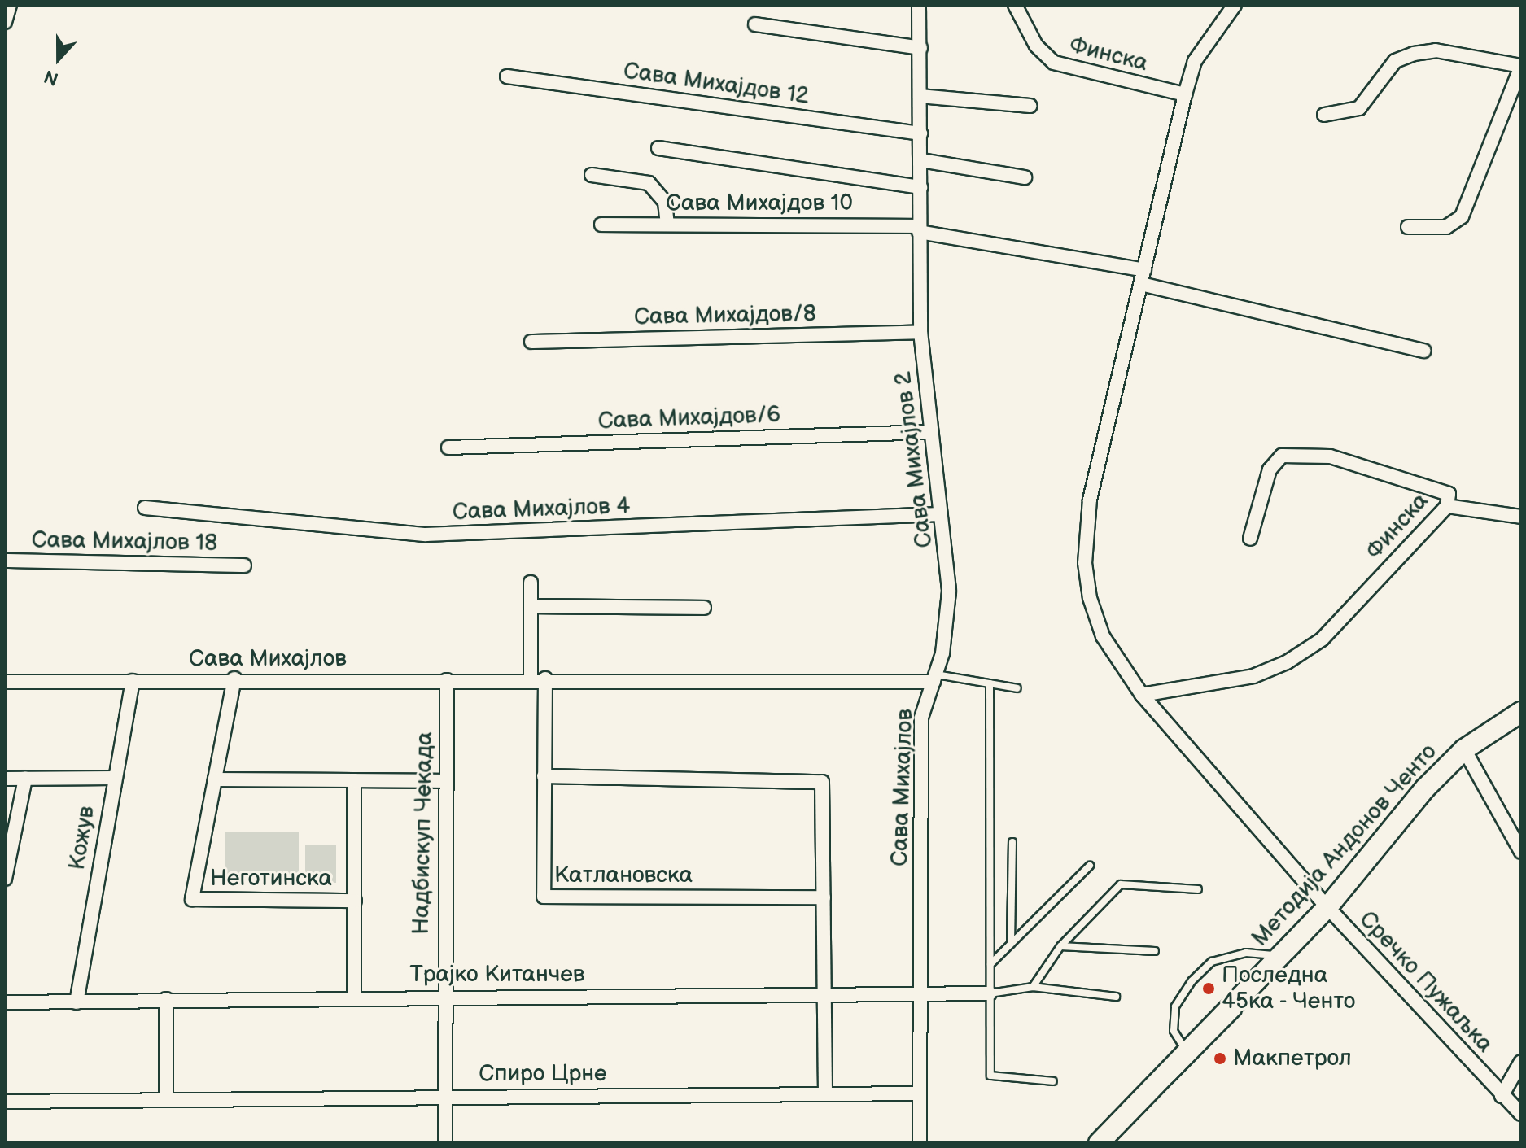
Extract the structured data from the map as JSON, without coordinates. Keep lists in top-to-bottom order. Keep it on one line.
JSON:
{"streets":{"main road":["Методија Андонов Ченто"],"street":["Финска","Сава Михајдов 12","Сава Михајдов 10","Сава Михајдов/8","Сава Михајдов/6","Сава Михајлов 2","Сава Михајлов 4","Сава Михајлов 18","Сава Михајлов","Надбискуп Чекада","Кожув","Катлановска","Неготинска","Трајко Китанчев","Сречко Пужаљка","Спиро Црне"]},"crossings":[["Сава Михајдов 12","Сава Михајлов 2"],["Сава Михајдов 10","Сава Михајлов 2"],["Сава Михајдов/8","Сава Михајлов 2"],["Сава Михајдов/6","Сава Михајлов 2"],["Сава Михајлов 2","Сава Михајлов 4"],["Сава Михајлов 2","Сава Михајлов"],["Сава Михајлов","Надбискуп Чекада"],["Сава Михајлов","Кожув"],["Сава Михајлов","Катлановска"],["Сава Михајлов","Неготинска"],["Сава Михајлов","Трајко Китанчев"],["Сава Михајлов","Спиро Црне"],["Надбискуп Чекада","Трајко Китанчев"],["Надбискуп Чекада","Спиро Црне"],["Кожув","Трајко Китанчев"],["Методија Андонов Ченто","Сречко Пужаљка"],["Неготинска","Трајко Китанчев"]],"places":["Последна 45ка - Ченто","Макпетрол"],"north":"bottom"}
